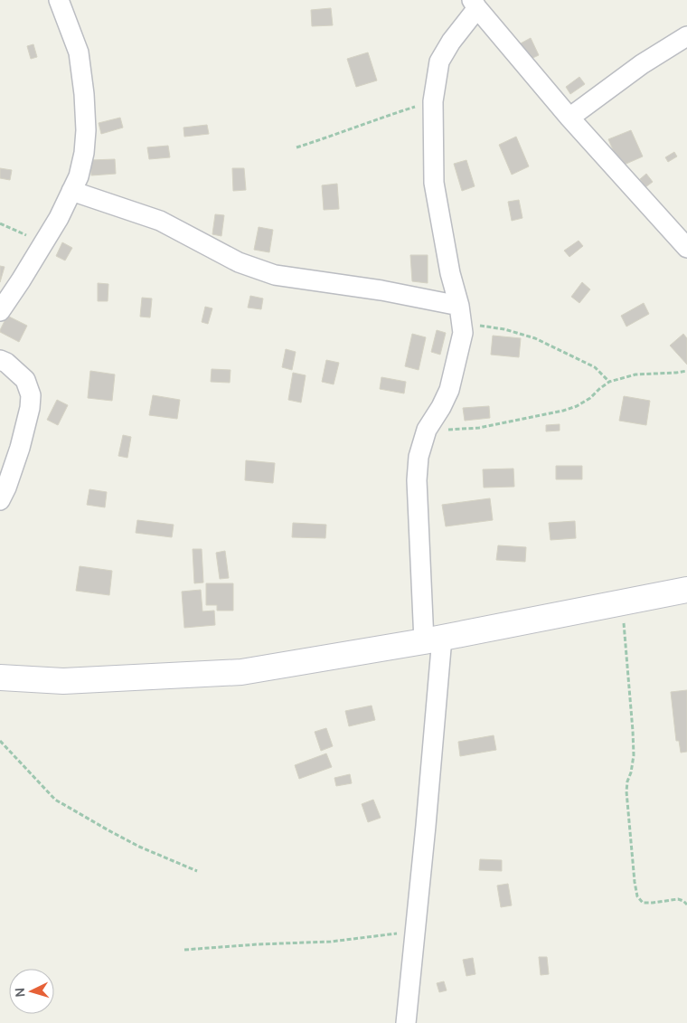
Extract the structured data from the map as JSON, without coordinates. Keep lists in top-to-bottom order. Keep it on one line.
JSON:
{"north":"left"}
